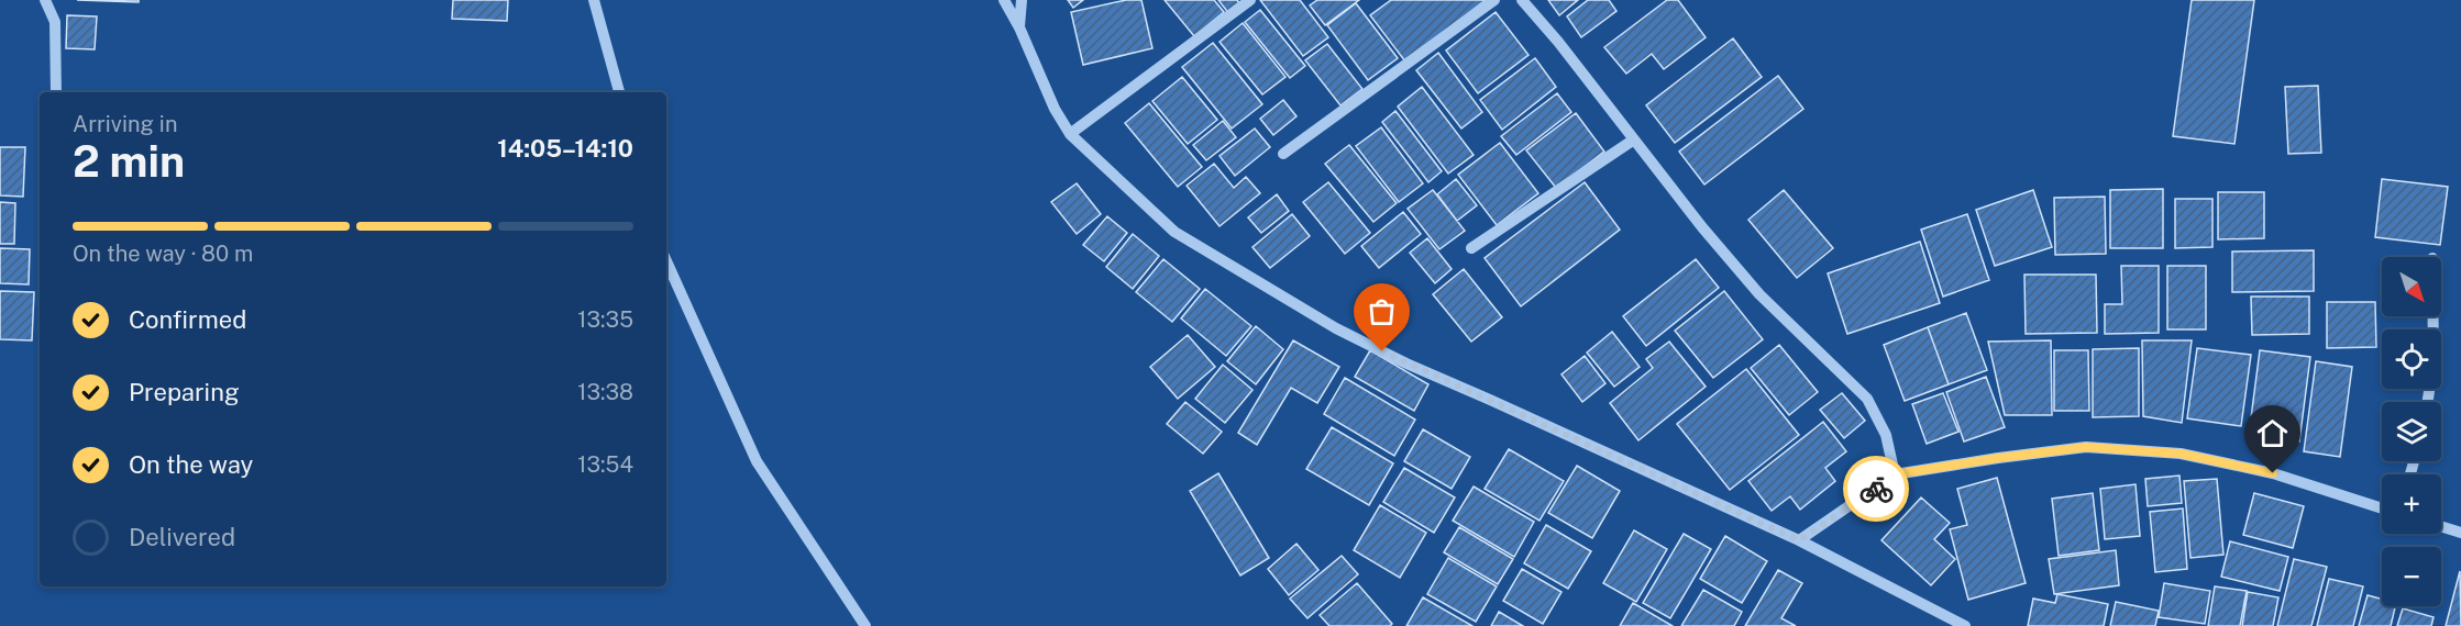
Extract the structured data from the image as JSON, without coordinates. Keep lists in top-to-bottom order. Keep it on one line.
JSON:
{"north":"bottom right","page":{"heading":["2 min","Arriving in","14:05–14:10"],"bar":"On the way · 80 m","map_buttons":["+","−"],"list":[["Confirmed","13:35"],["Preparing","13:38"],["On the way","13:54"],"Delivered"]}}
